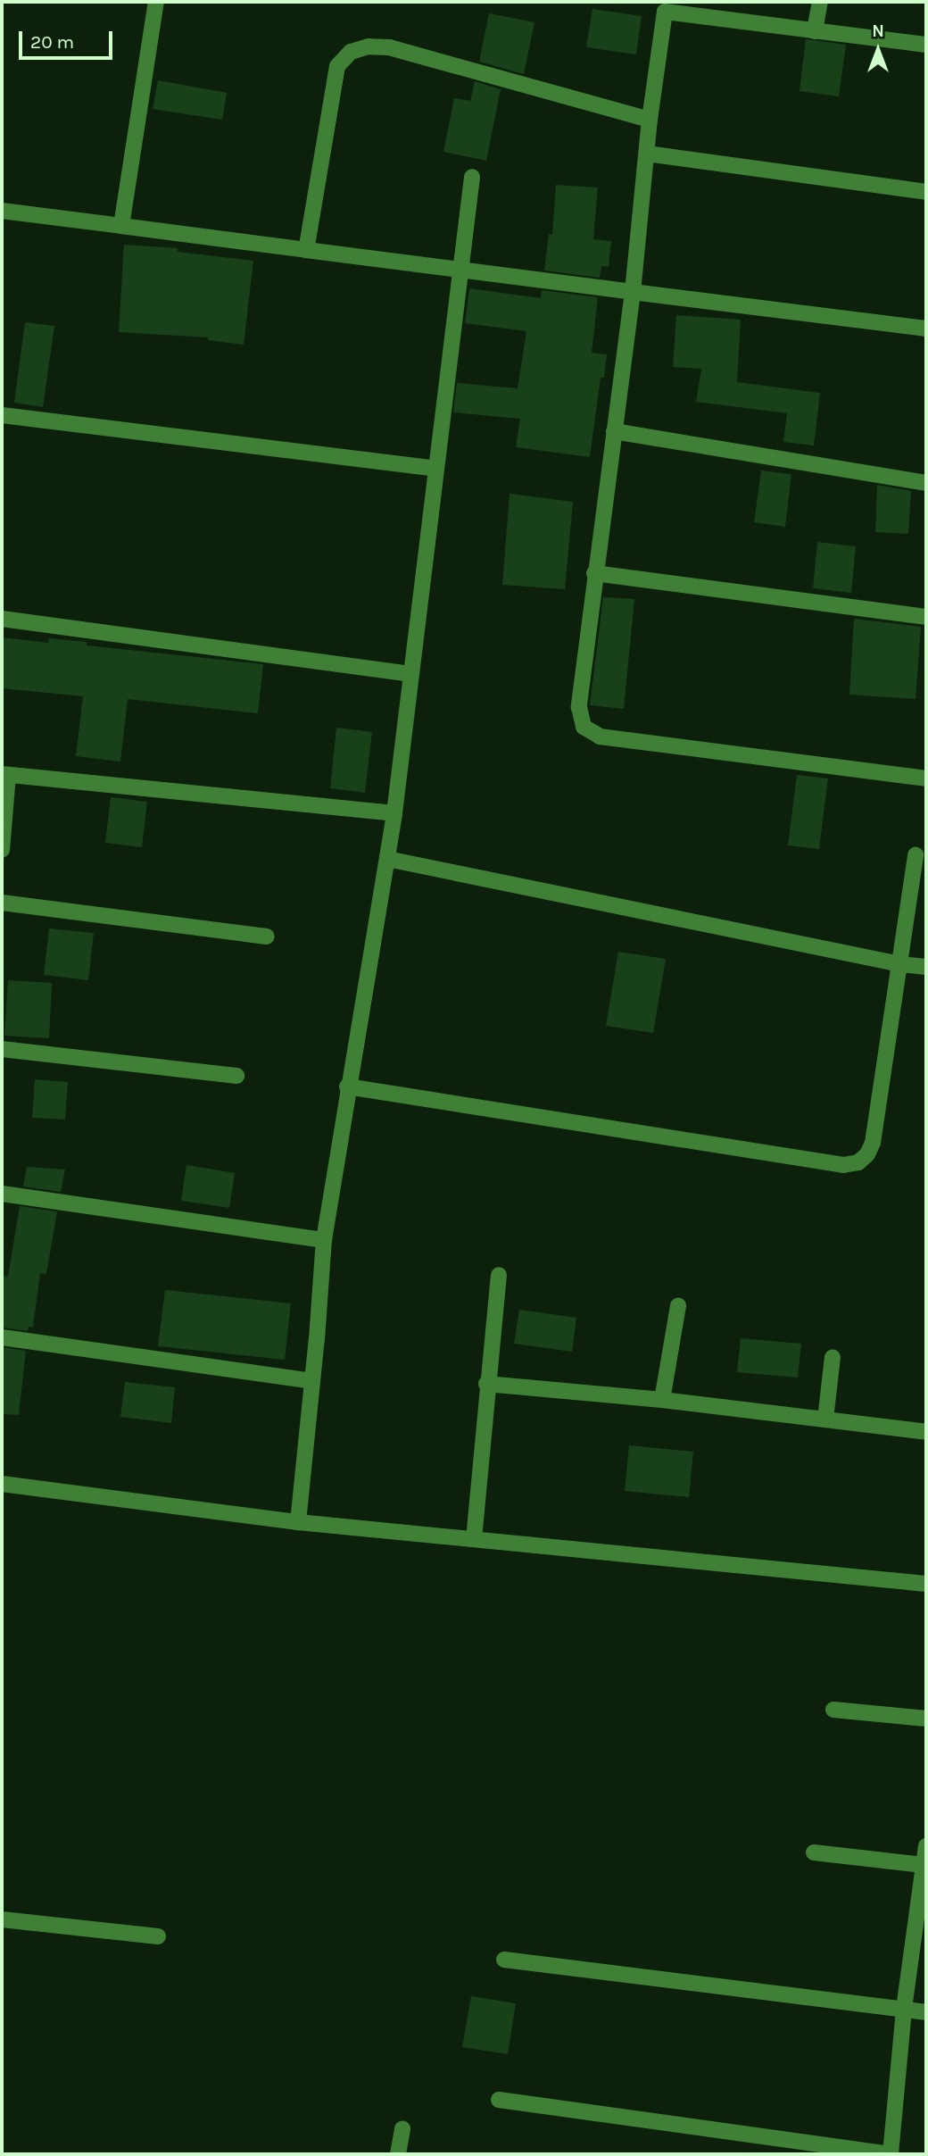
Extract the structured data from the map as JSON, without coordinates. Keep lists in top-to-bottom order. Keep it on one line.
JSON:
{"scale_bar":"20 m","north":"top"}
